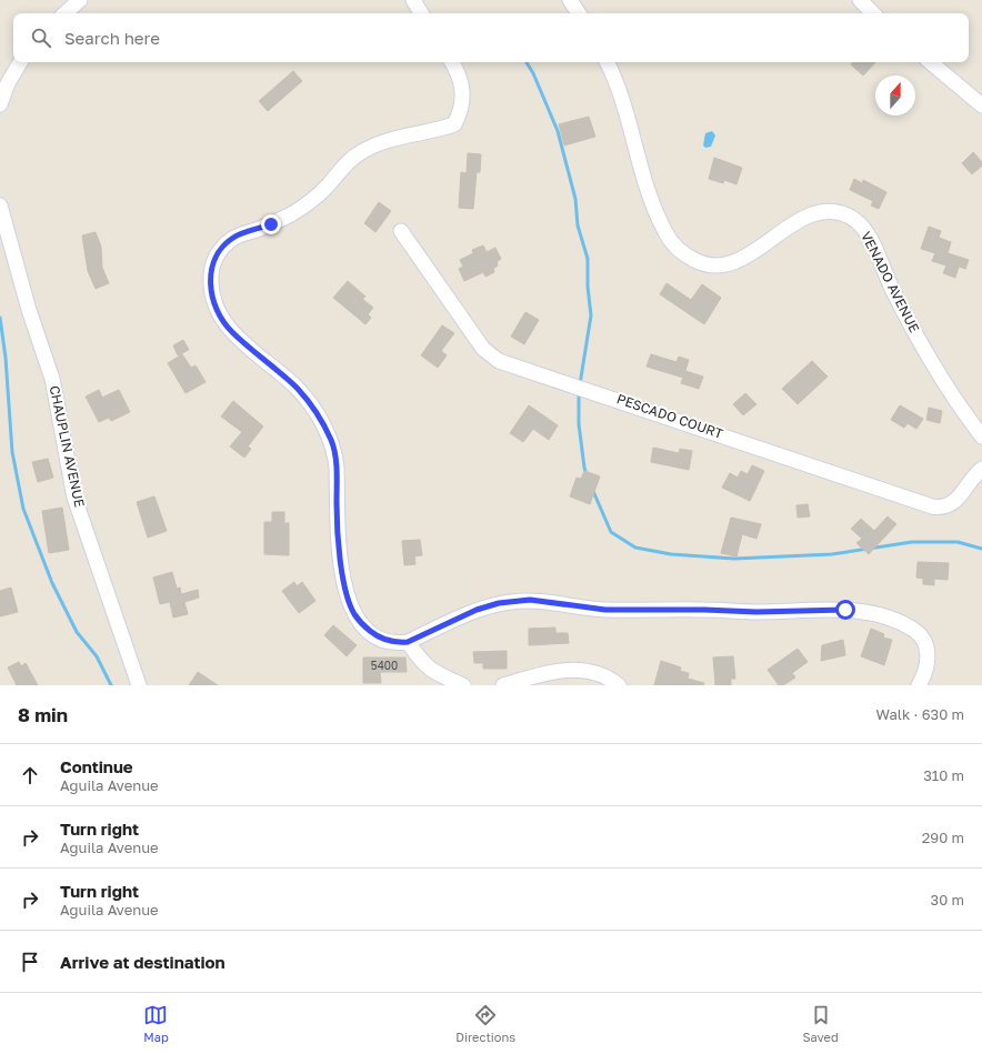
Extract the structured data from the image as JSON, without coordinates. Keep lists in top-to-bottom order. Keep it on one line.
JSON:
{"streets":{"street":["VENADO AVENUE","PESCADO COURT","CHAUPLIN AVENUE"]},"house_numbers":["5400"],"north":"top","page":{"search":"Search here","heading":["8 min","Walk · 630 m"],"list":[["Continue","Aguila Avenue","310 m"],["Turn right","Aguila Avenue","290 m"],["Turn right","Aguila Avenue","30 m"],"Arrive at destination"],"nav":["Map","Directions","Saved"]}}
